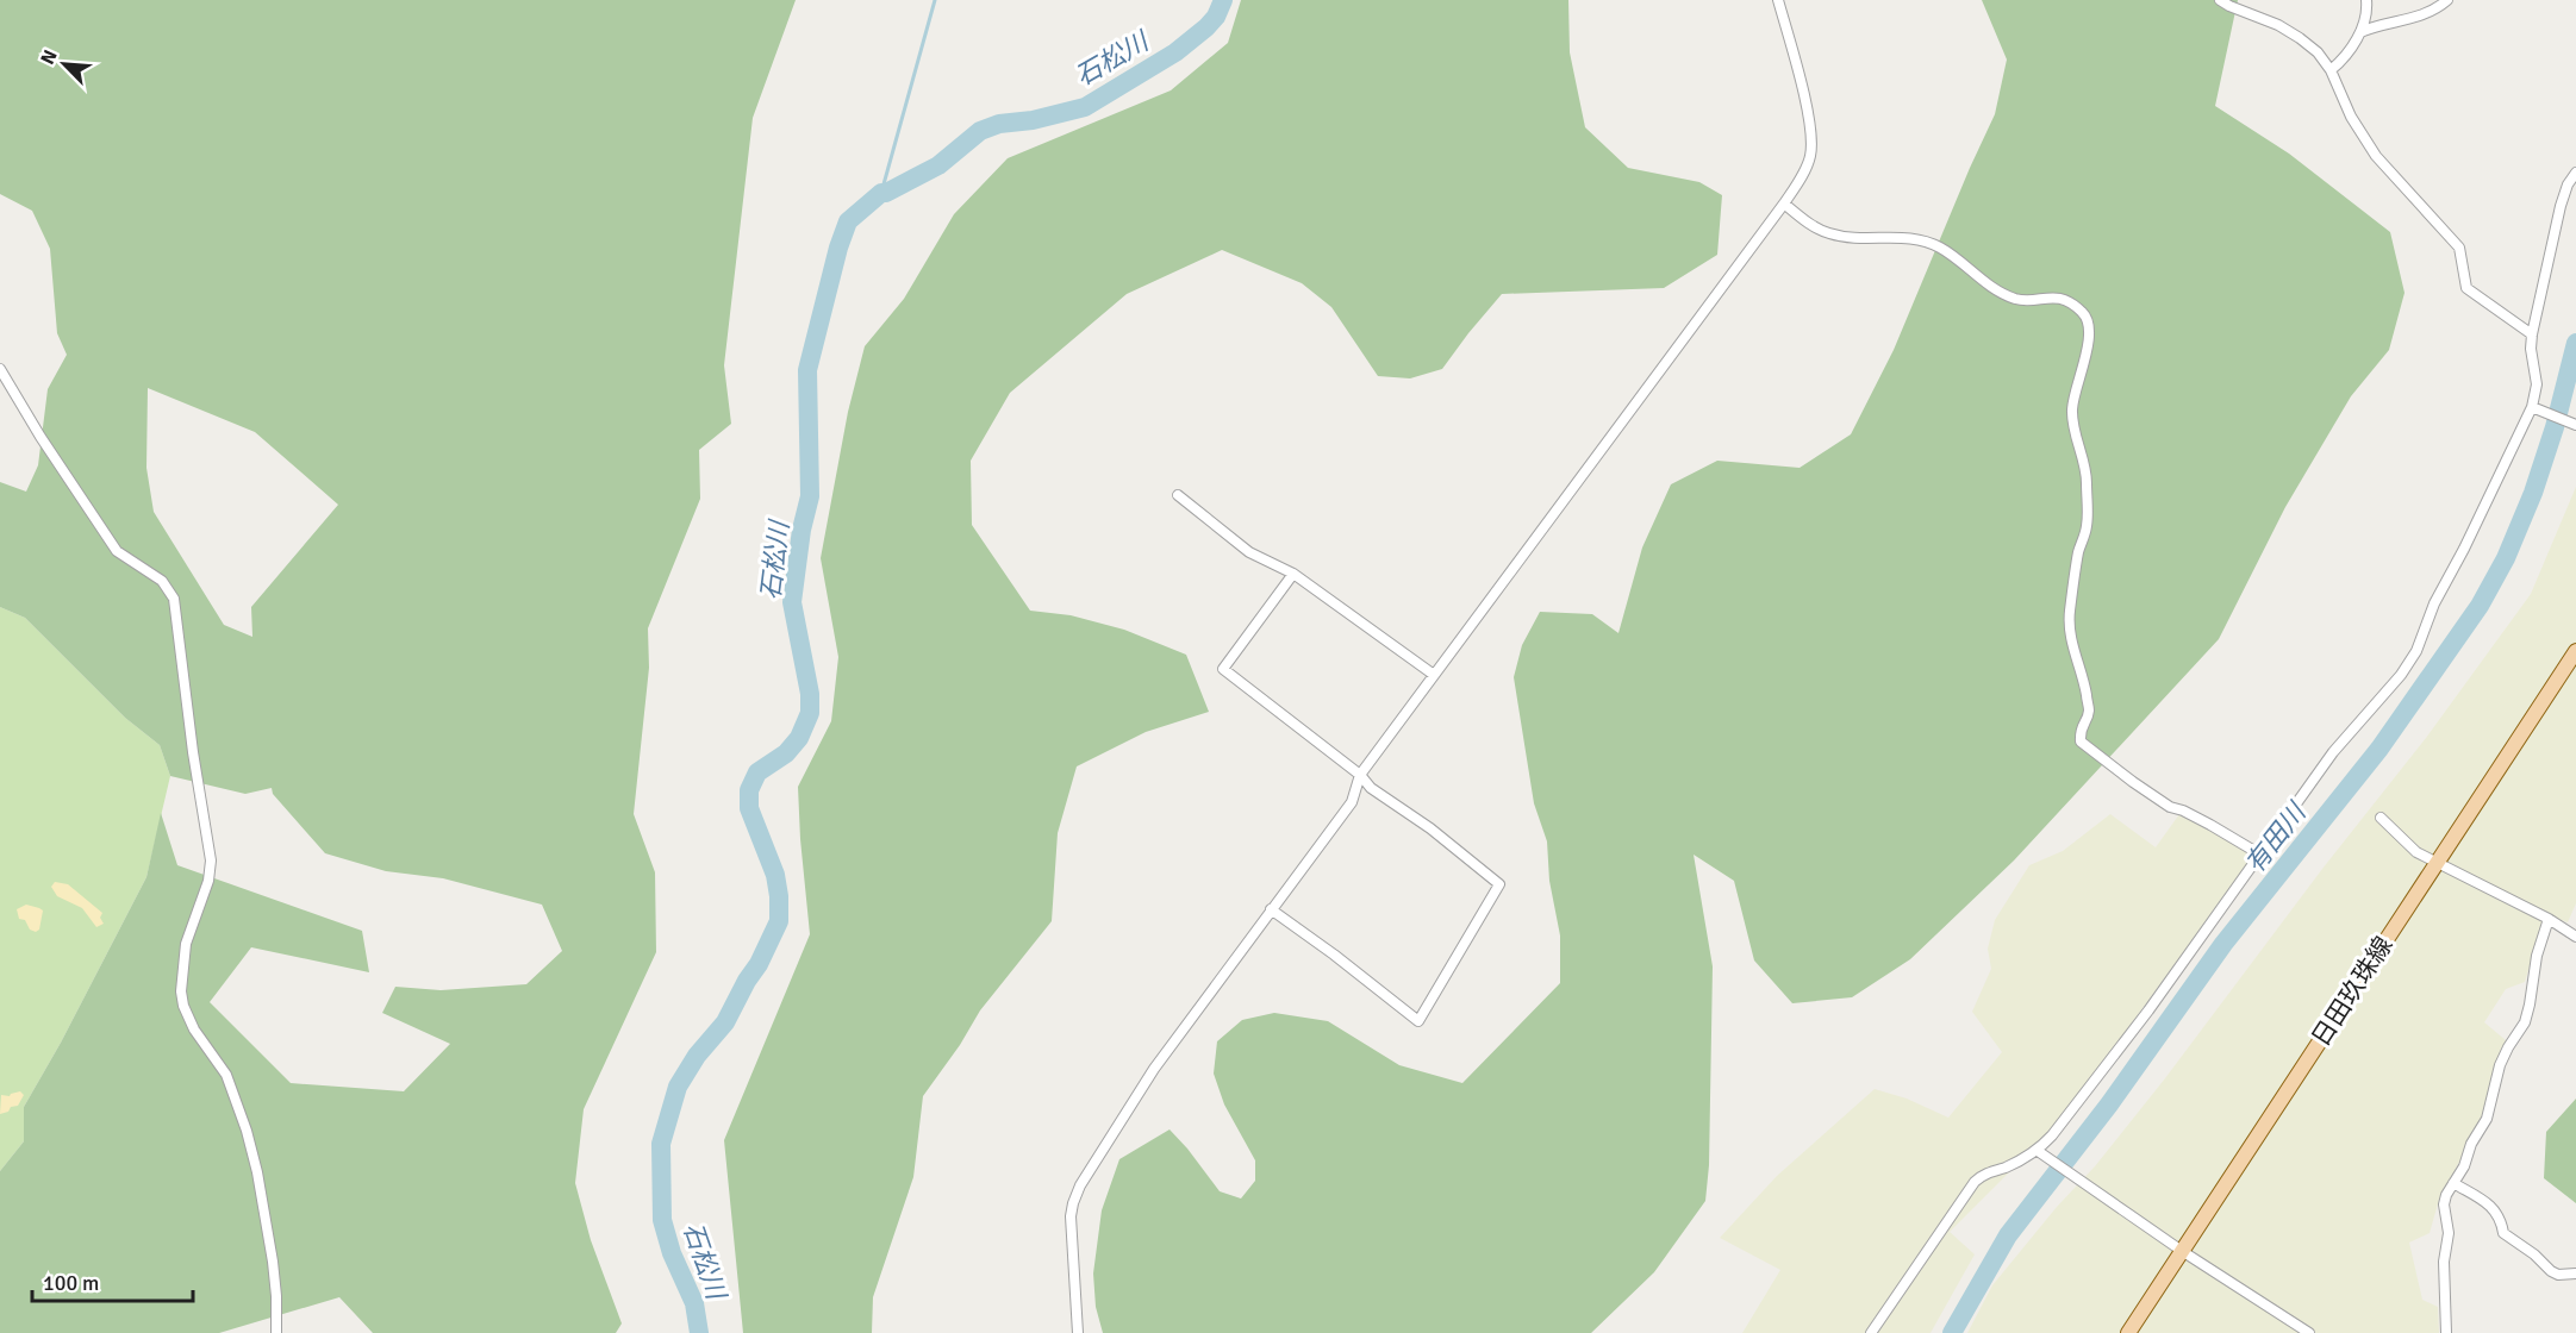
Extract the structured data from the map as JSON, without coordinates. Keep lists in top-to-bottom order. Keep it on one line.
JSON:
{"streets":{"main road":["日田玖珠線"]},"water":["石松川","有田川"],"scale_bar":"100 m","north":"top left"}
